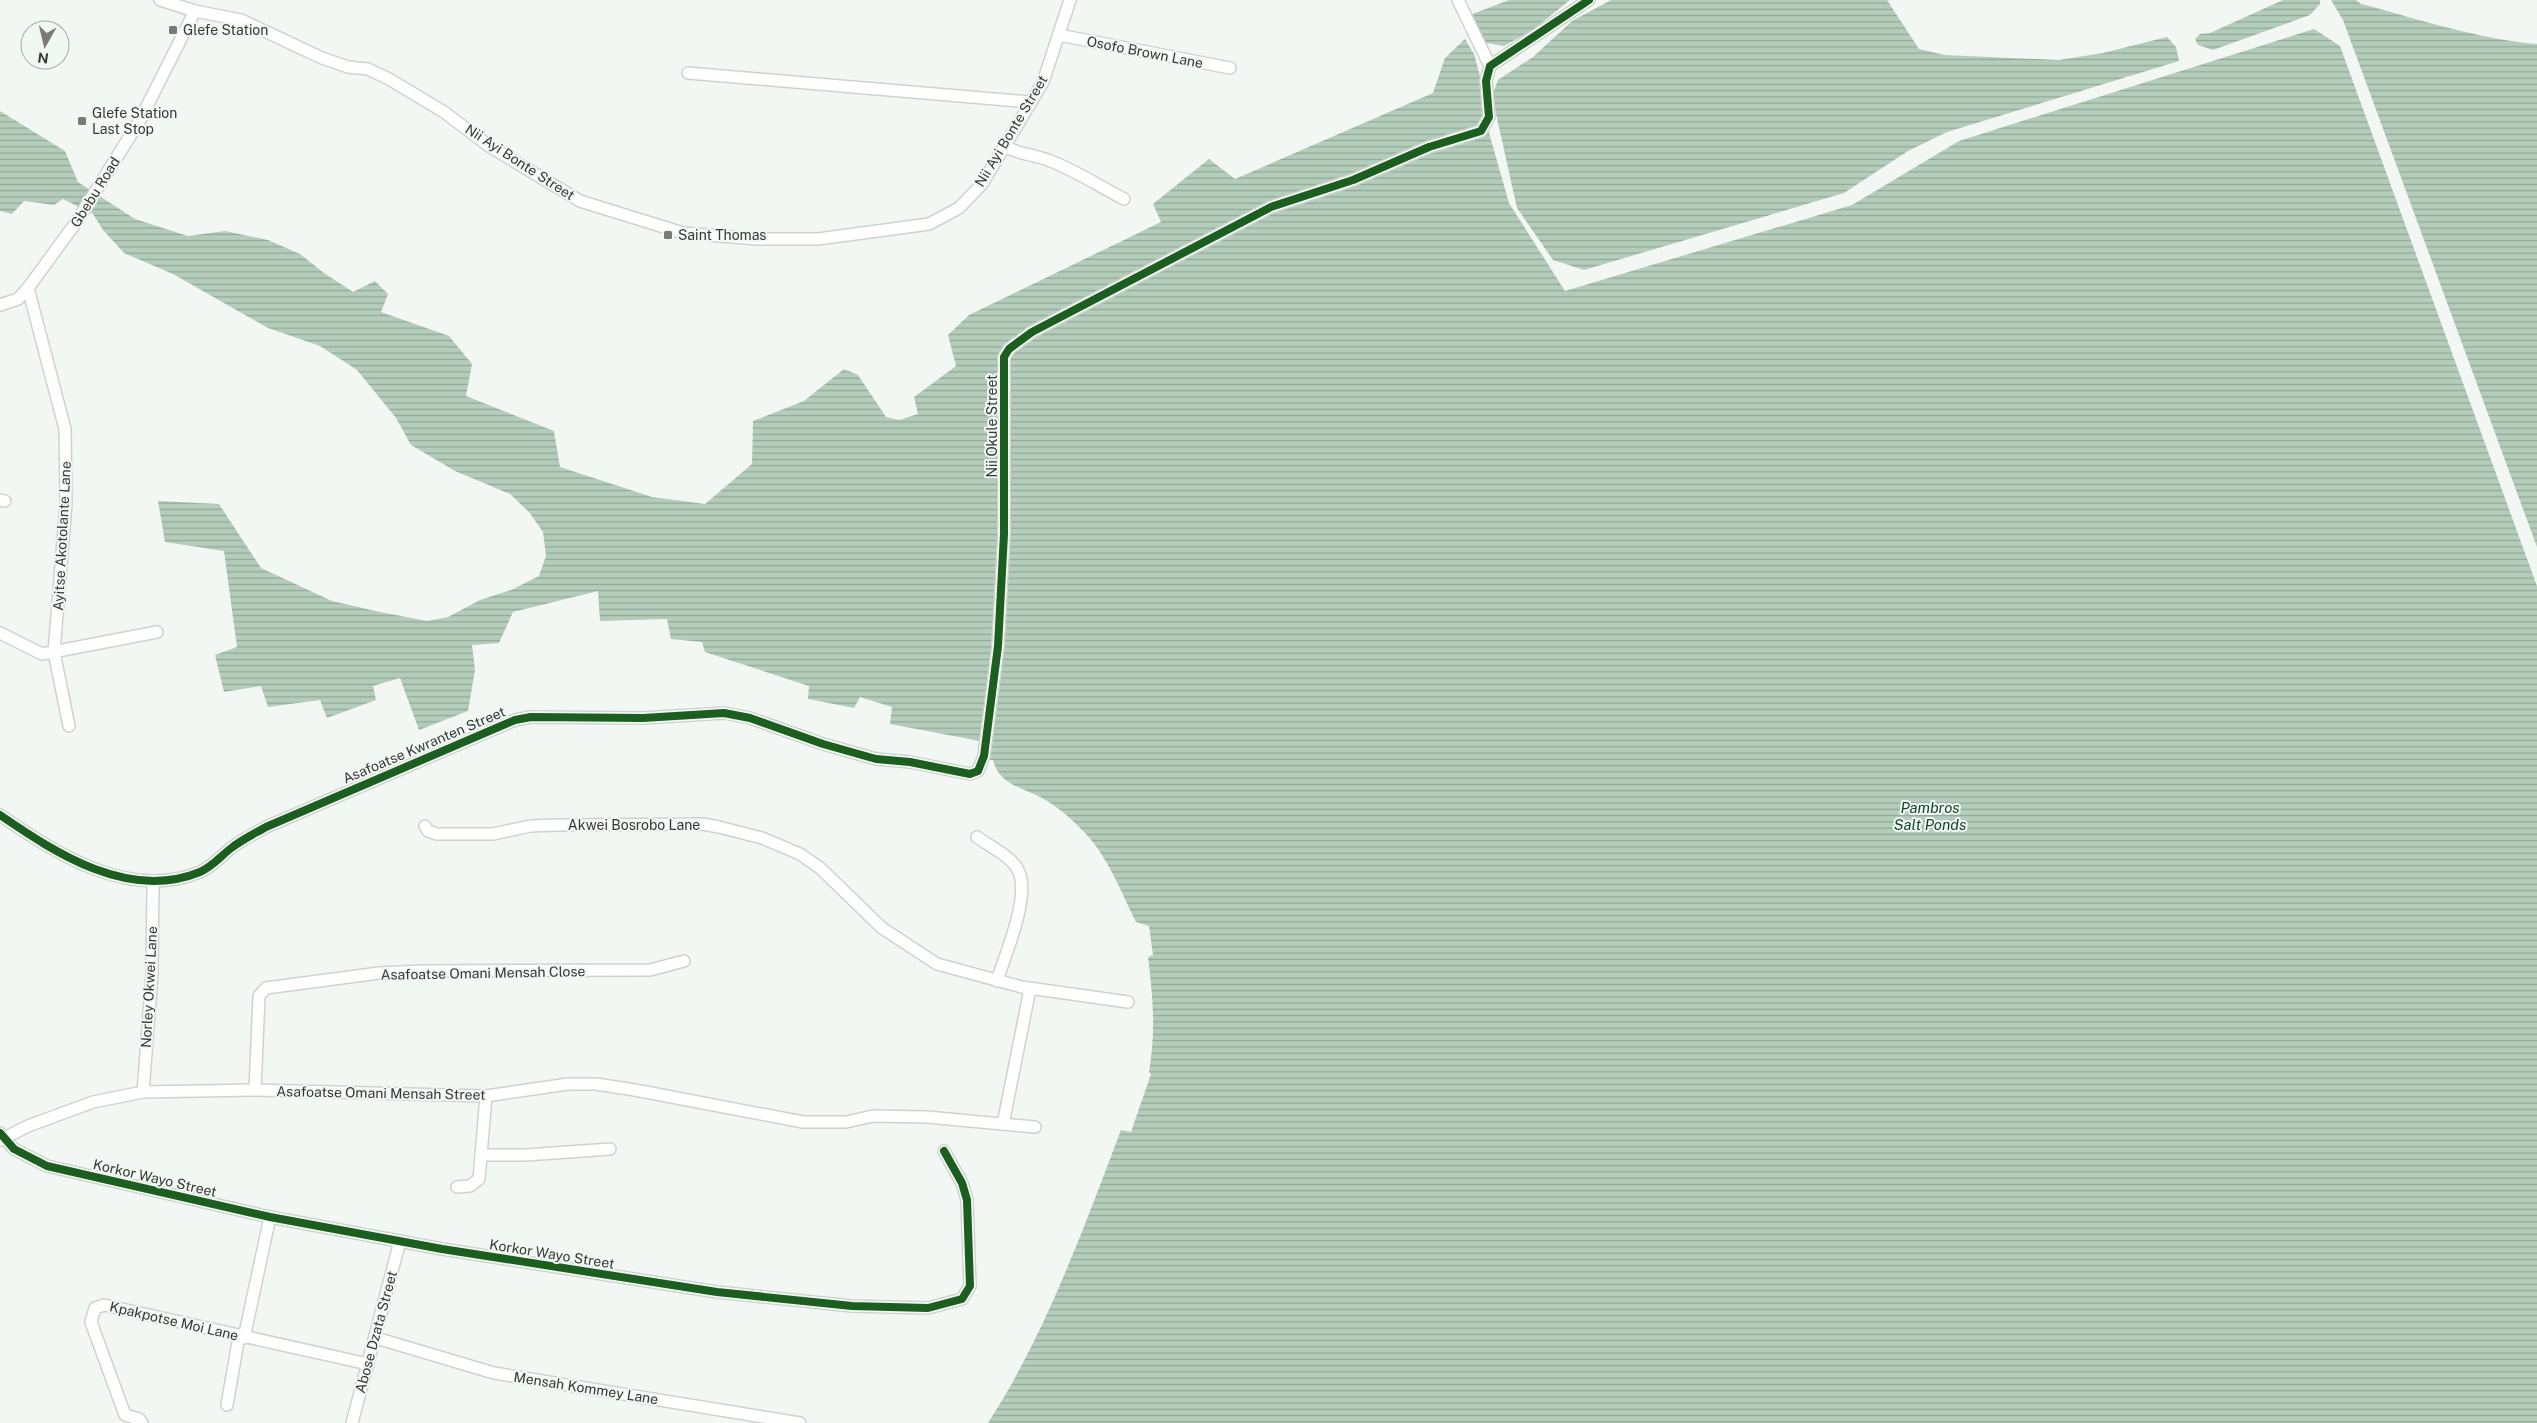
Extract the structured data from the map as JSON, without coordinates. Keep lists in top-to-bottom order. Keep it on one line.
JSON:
{"streets":{"street":["Osofo Brown Lane","Nii Ayi Bonte Street","Gbebu Road","Nii Okule Street","Ayitse Akotolante Lane","Asafoatse Kwranten Street","Akwei Bosrobo Lane","Asafoatse Omani Mensah Close","Norley Okwei Lane","Asafoatse Omani Mensah Street","Korkor Wayo Street","Kpakpotse Moi Lane","Abose Dzata Street","Mensah Kommey Lane"]},"crossings":[["Osofo Brown Lane","Nii Ayi Bonte Street"],["Nii Ayi Bonte Street","Gbebu Road"],["Gbebu Road","Ayitse Akotolante Lane"],["Nii Okule Street","Asafoatse Kwranten Street"],["Asafoatse Kwranten Street","Norley Okwei Lane"],["Asafoatse Omani Mensah Close","Asafoatse Omani Mensah Street"],["Norley Okwei Lane","Asafoatse Omani Mensah Street"],["Asafoatse Omani Mensah Street","Korkor Wayo Street"],["Korkor Wayo Street","Kpakpotse Moi Lane"],["Korkor Wayo Street","Abose Dzata Street"],["Abose Dzata Street","Mensah Kommey Lane"]],"water":["Pambros Salt Ponds"],"places":{"transit":["Glefe Station","Glefe Station Last Stop","Saint Thomas"]},"north":"bottom"}
